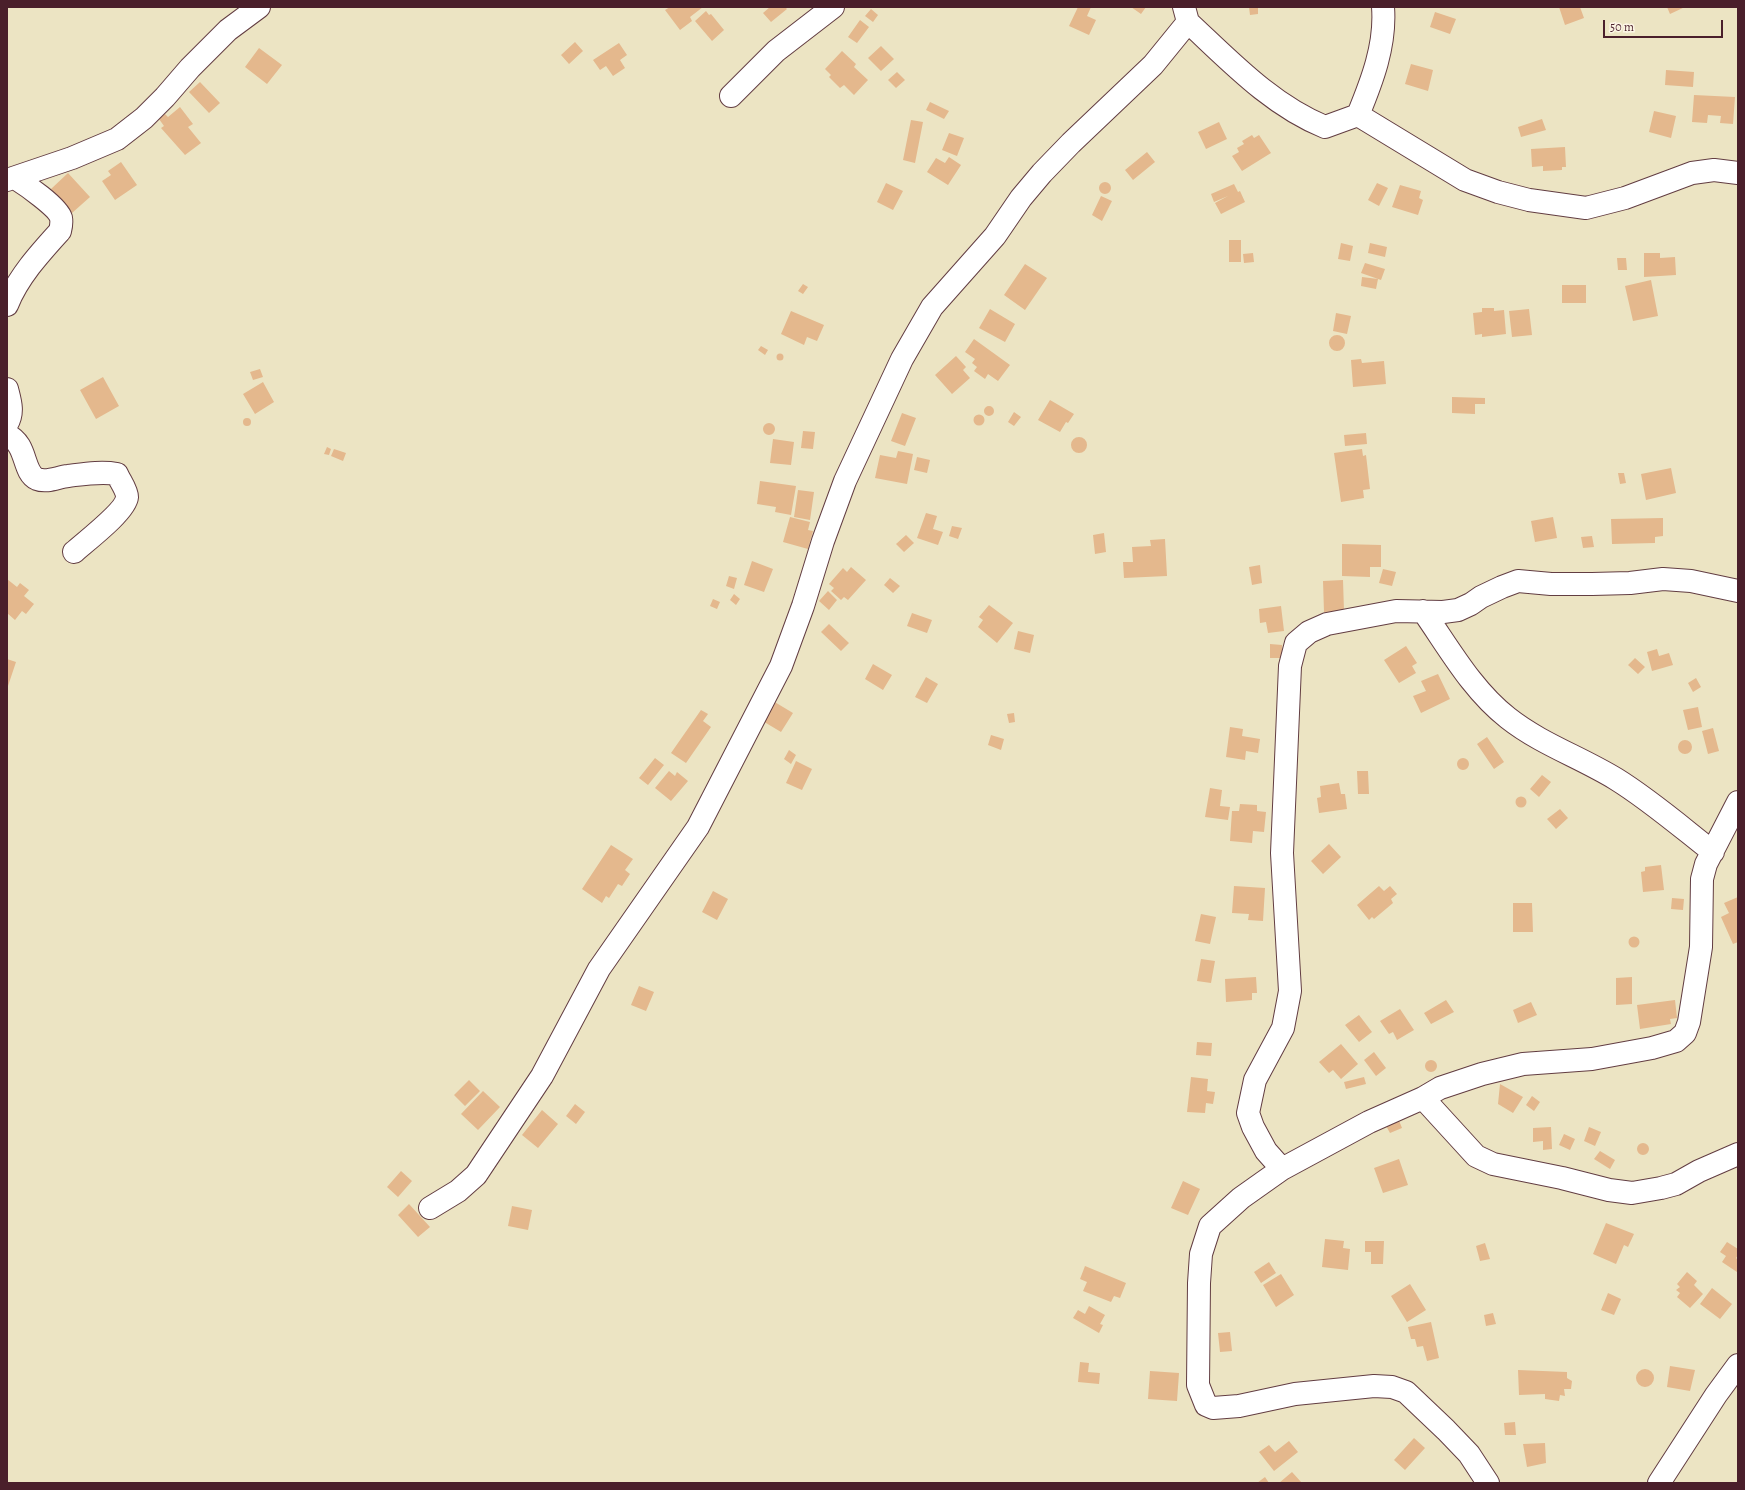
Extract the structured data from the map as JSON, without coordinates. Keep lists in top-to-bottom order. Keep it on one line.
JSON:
{"scale_bar":"50 m"}
